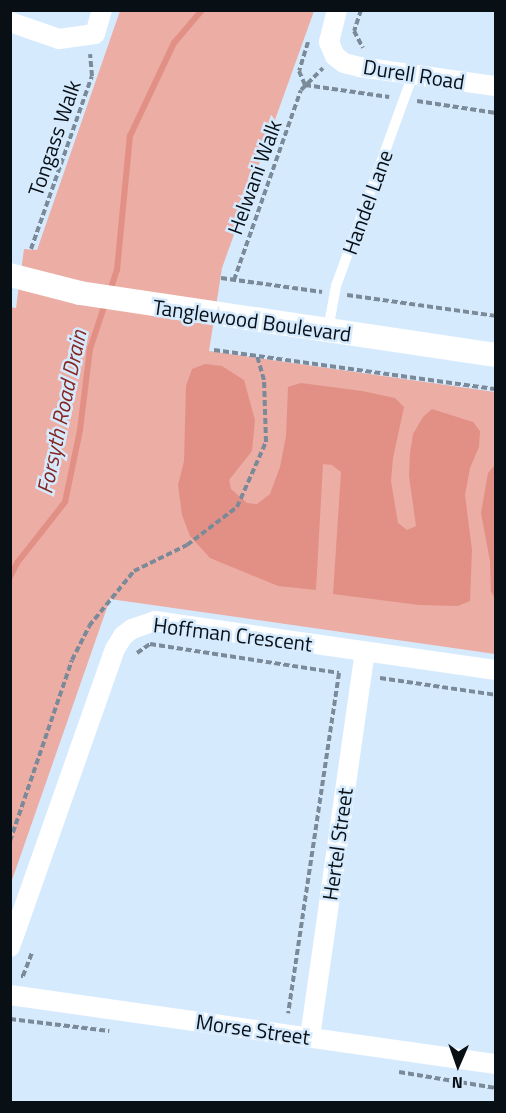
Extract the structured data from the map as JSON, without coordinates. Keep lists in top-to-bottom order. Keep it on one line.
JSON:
{"streets":{"street":["Durell Road","Tanglewood Boulevard","Hoffman Crescent","Hertel Street","Morse Street"],"lane":["Handel Lane"],"path":["Tongass Walk","Helwani Walk"]},"crossings":[["Durell Road","Handel Lane"],["Handel Lane","Tanglewood Boulevard"],["Hoffman Crescent","Hertel Street"],["Hertel Street","Morse Street"]],"water":["Forsyth Road Drain"],"north":"bottom"}
